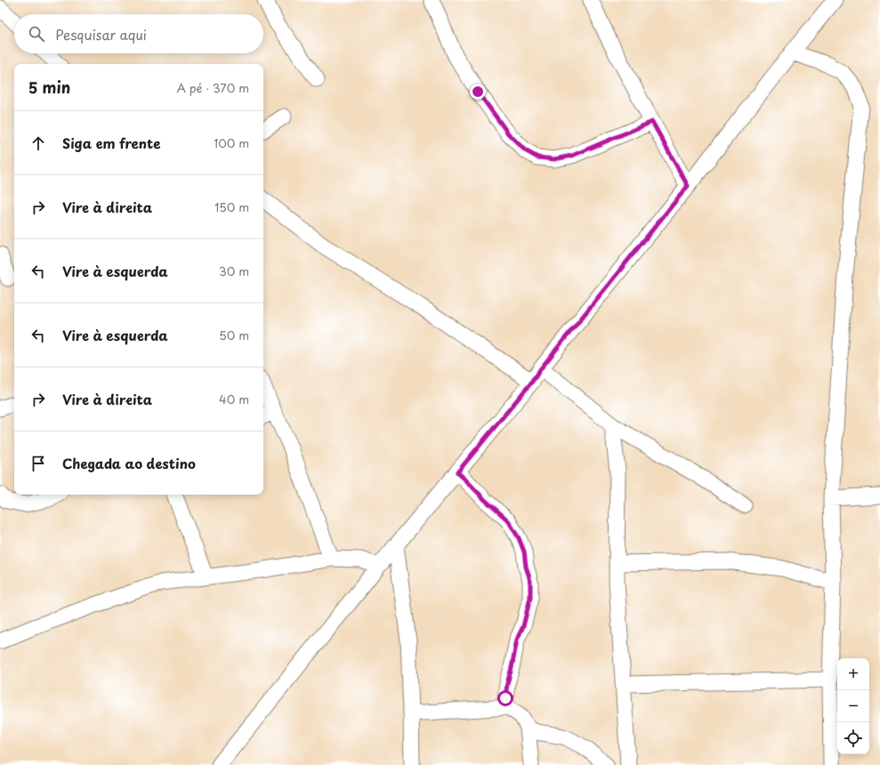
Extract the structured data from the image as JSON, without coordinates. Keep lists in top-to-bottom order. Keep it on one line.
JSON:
{"page":{"search":"Pesquisar aqui","heading":["5 min","A pé · 370 m"],"list":[["Siga em frente","100 m"],["Vire à direita","150 m"],["Vire à esquerda","30 m"],["Vire à esquerda","50 m"],["Vire à direita","40 m"],"Chegada ao destino"],"map_buttons":["+","−"]}}
